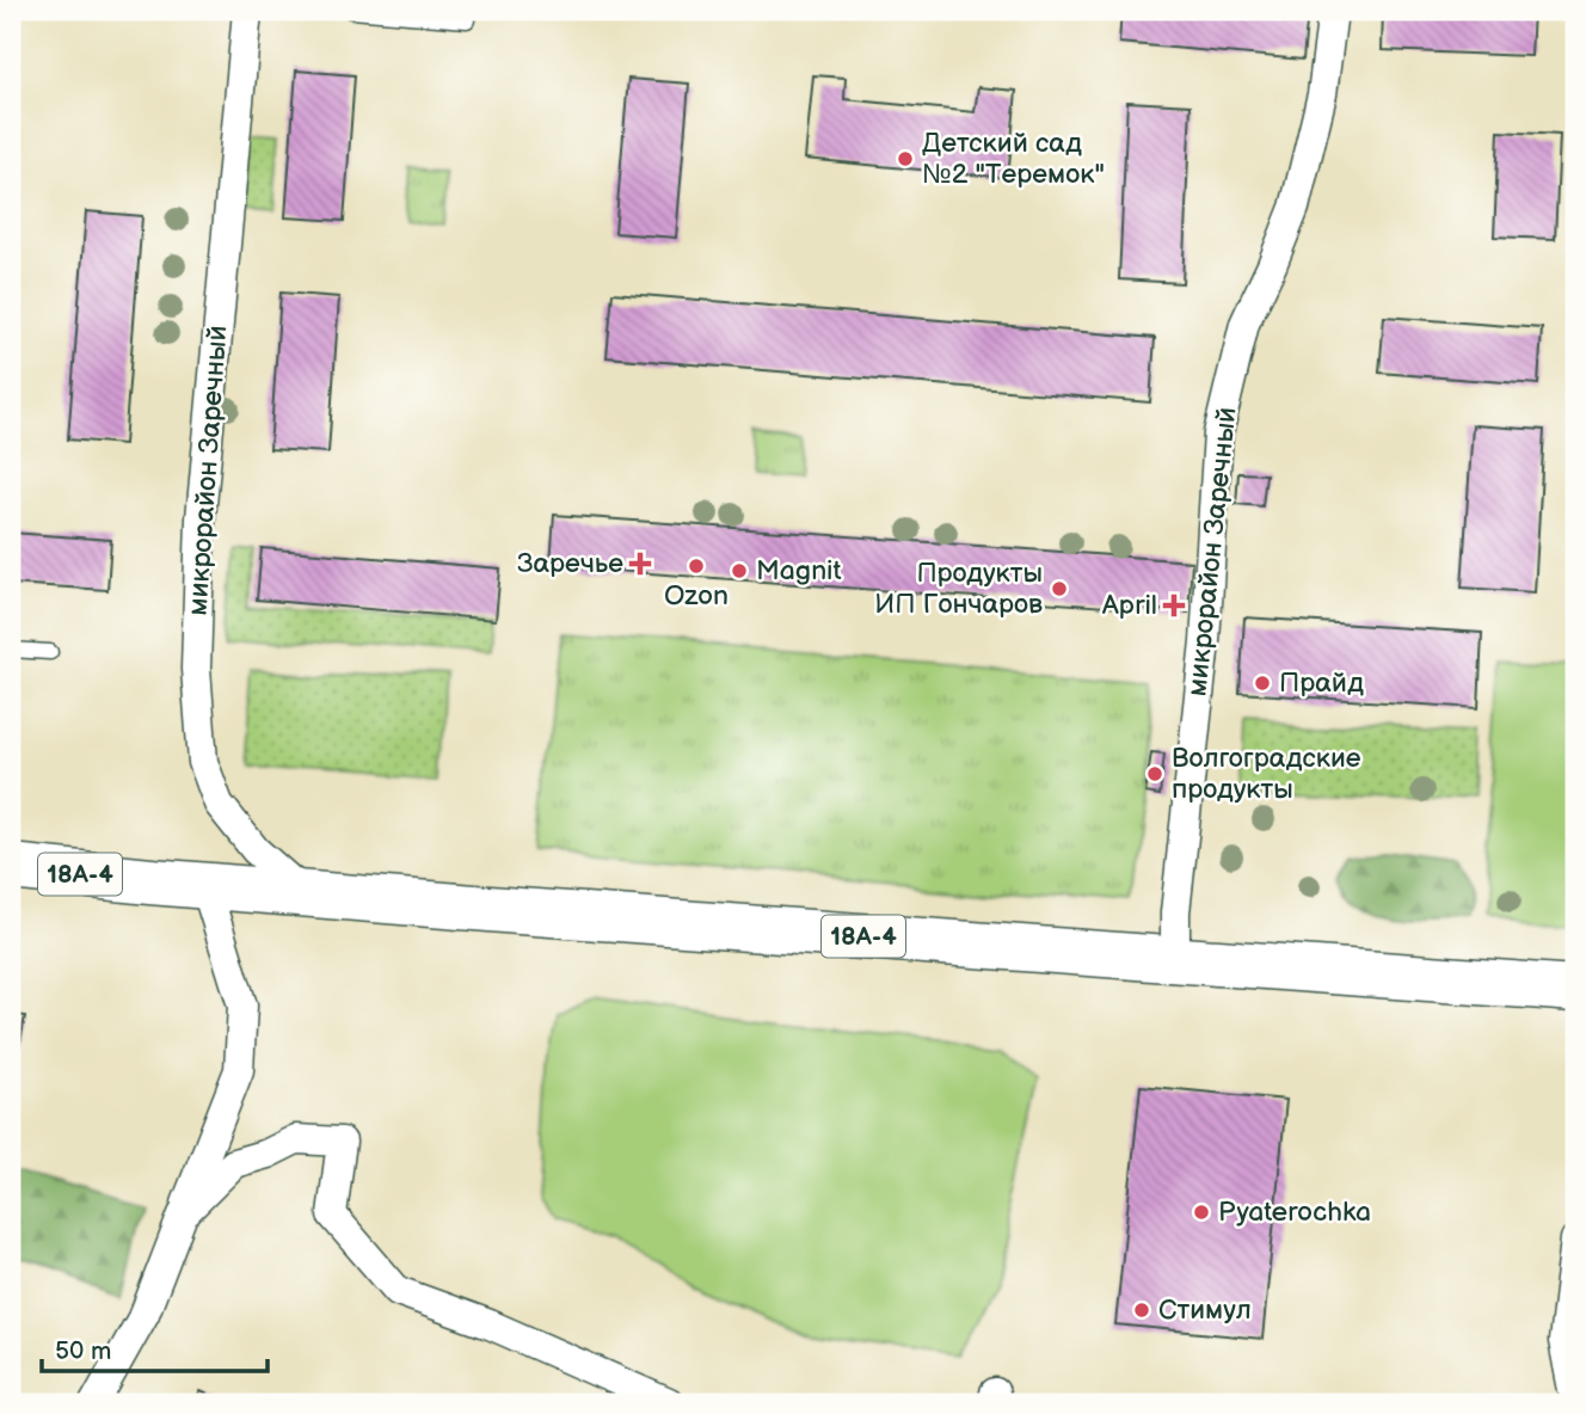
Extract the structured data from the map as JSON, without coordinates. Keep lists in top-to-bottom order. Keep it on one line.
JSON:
{"streets":{"main road":["18А-4"],"street":["микрорайон Заречный"]},"crossings":[["микрорайон Заречный","18А-4"]],"places":{"other":["Детский сад №2 \"Теремок\"","Ozon","Magnit","Продукты ИП Гончаров","Прайд","Волгоградские продукты","Pyaterochka","Стимул"],"health":["Заречье","April"]},"scale_bar":"50 m"}
